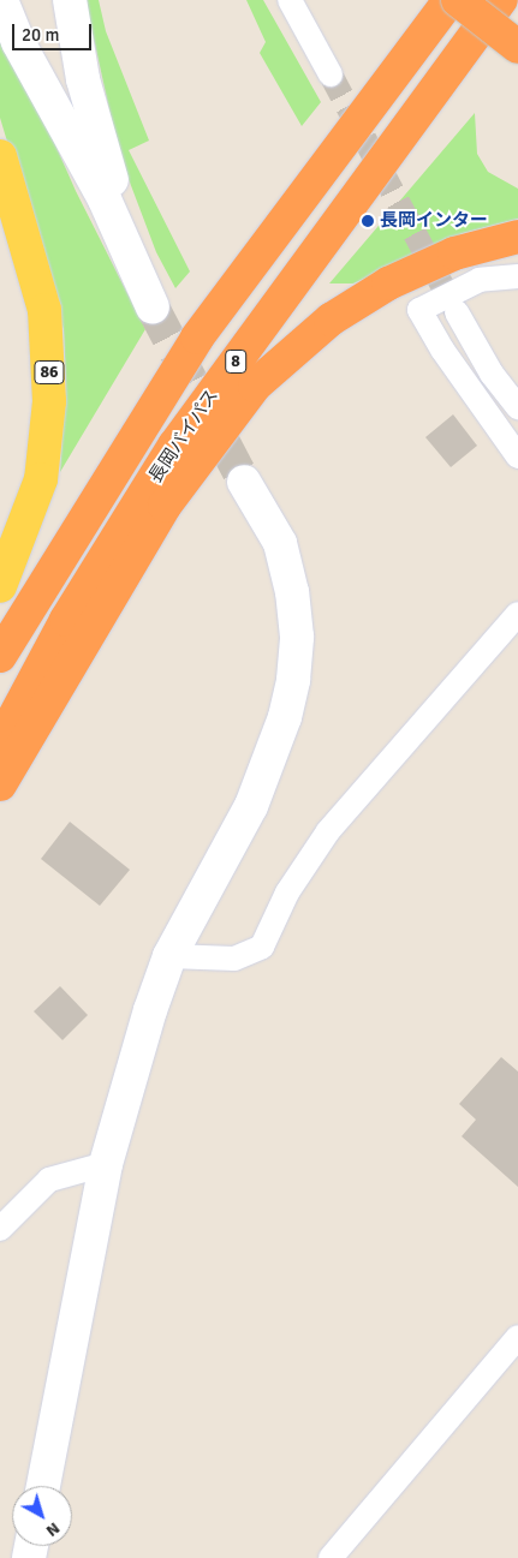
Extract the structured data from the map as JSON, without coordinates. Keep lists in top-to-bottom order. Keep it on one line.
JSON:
{"streets":{"highway":["8","長岡バイパス"],"main road":["86"]},"places":["長岡インター"],"scale_bar":"20 m","north":"bottom right"}
